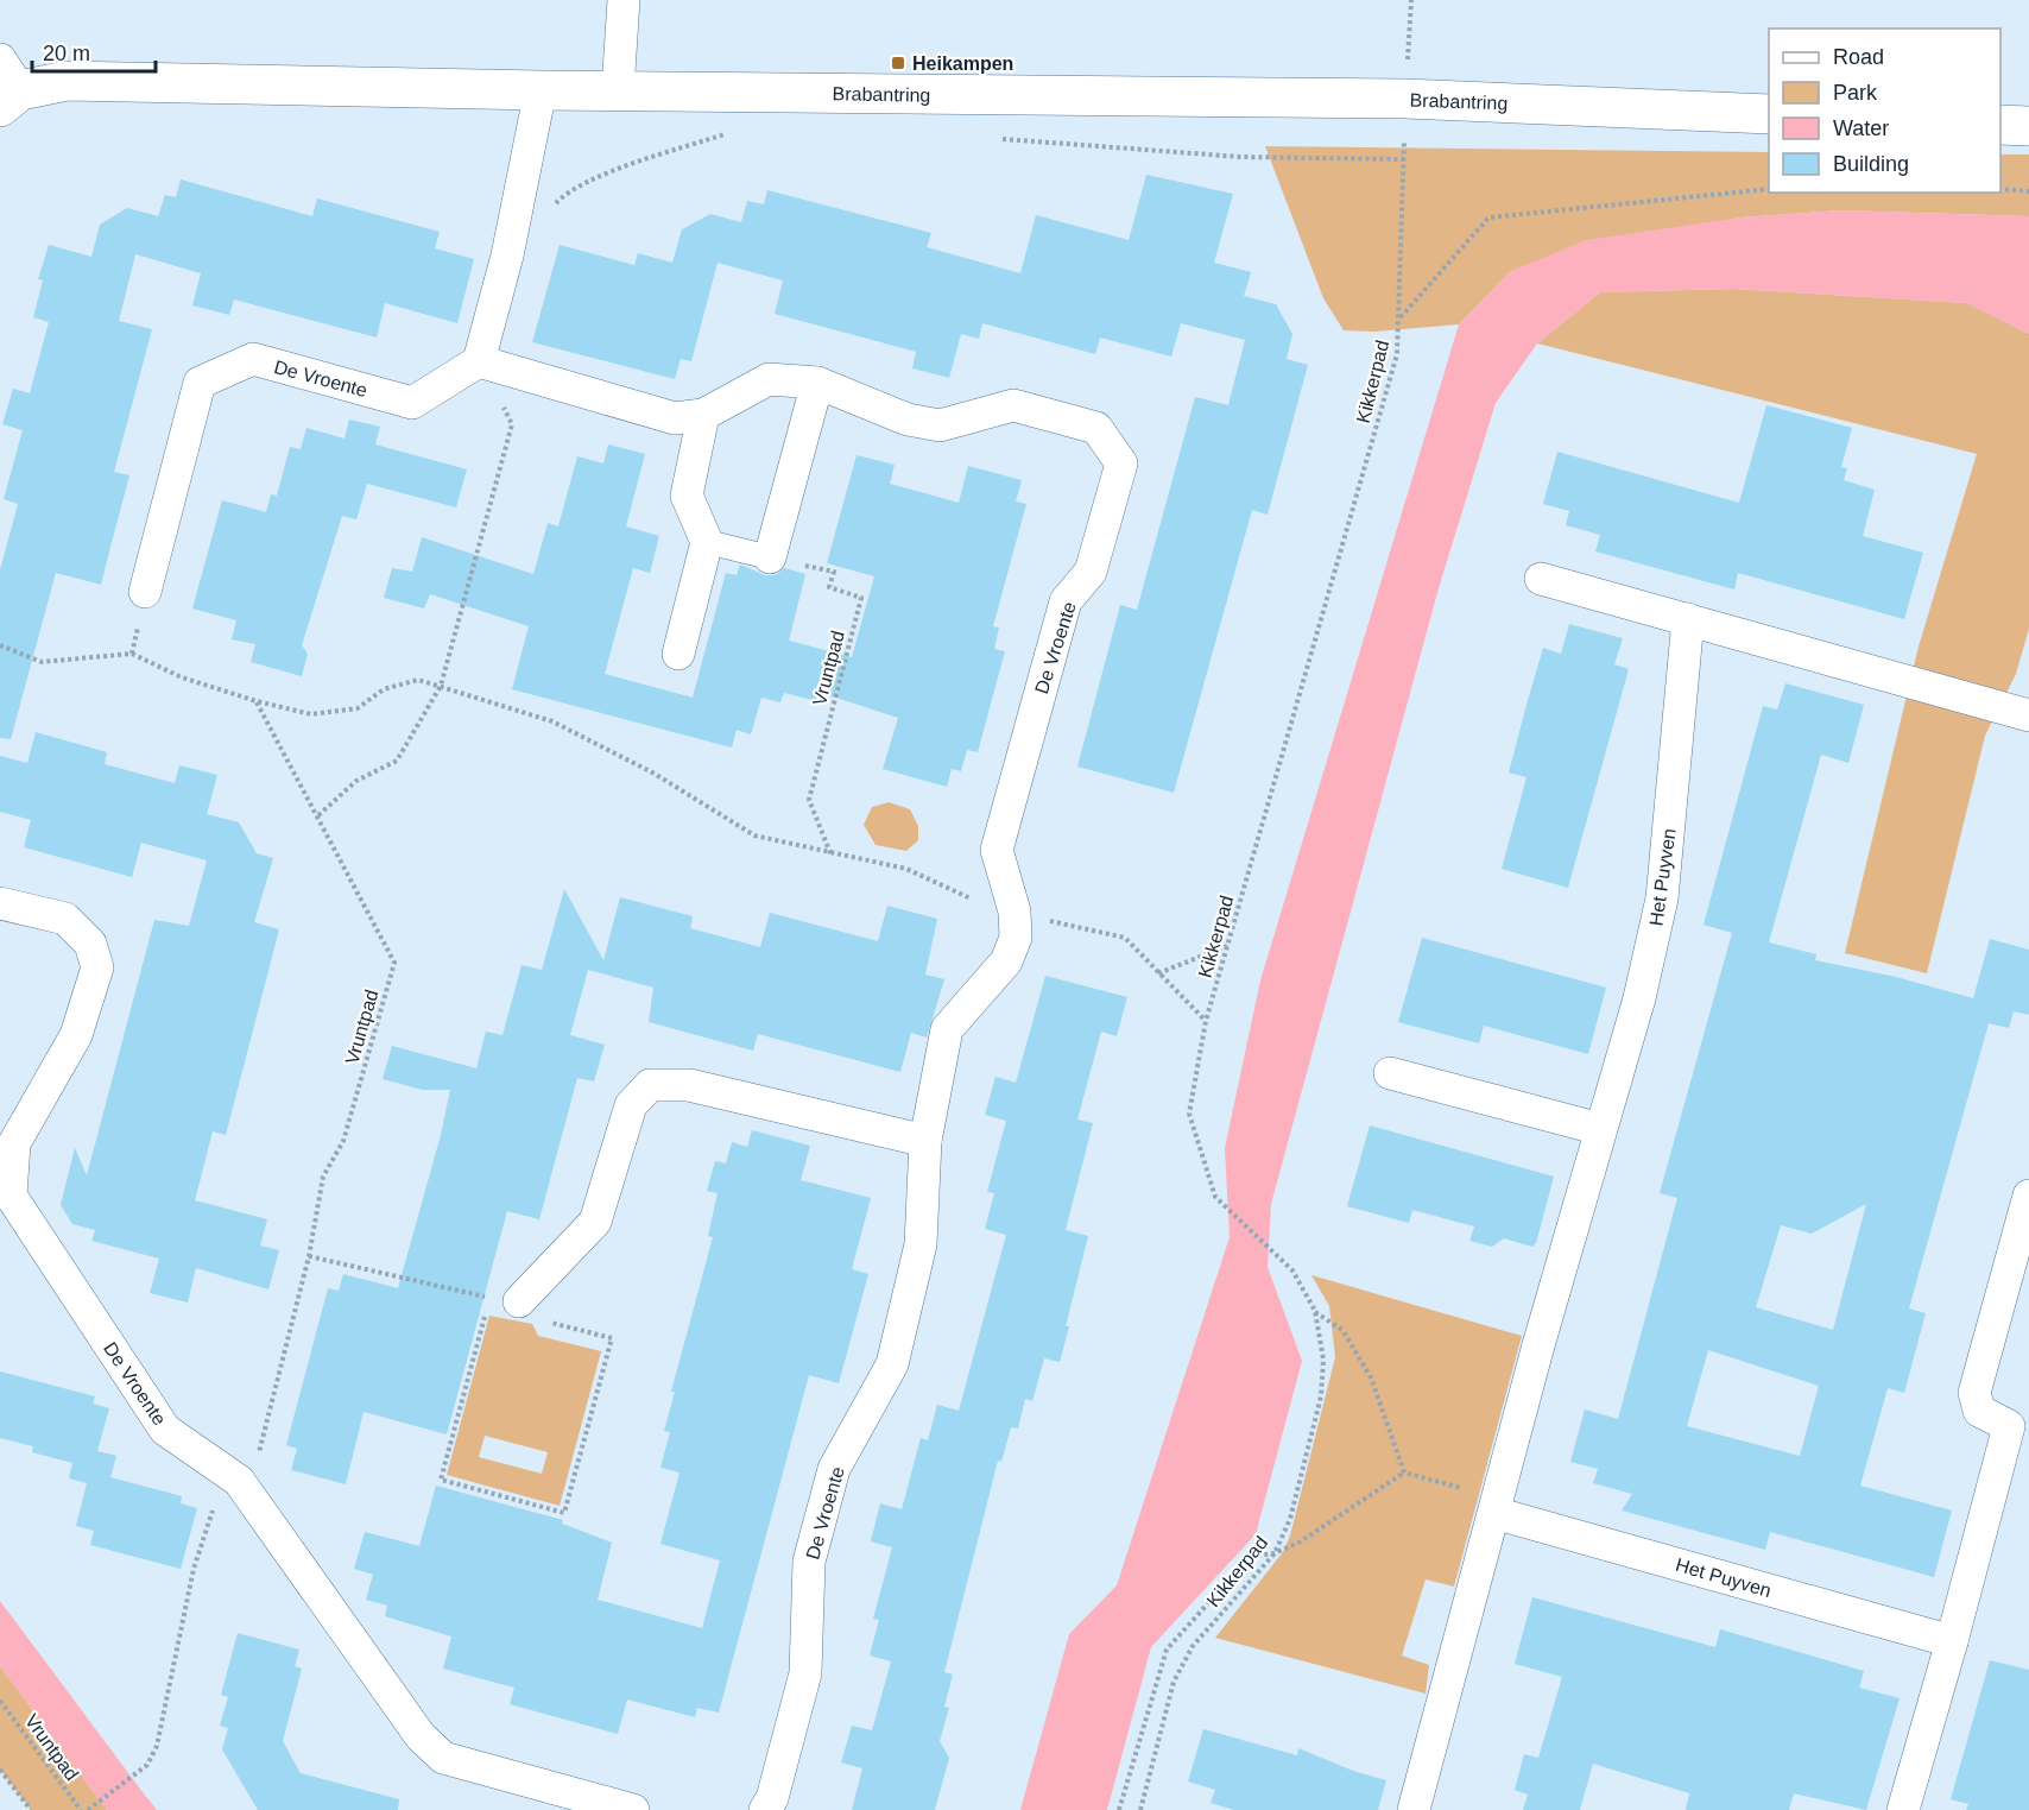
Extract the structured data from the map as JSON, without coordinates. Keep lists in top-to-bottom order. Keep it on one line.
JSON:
{"streets":{"street":["Brabantring","De Vroente","Het Puyven"],"path":["Kikkerpad","Vruntpad"]},"crossings":[["Brabantring","Kikkerpad"]],"places":{"transit":["Heikampen"]},"legend":["Road","Park","Water","Building"],"scale_bar":"20 m"}
